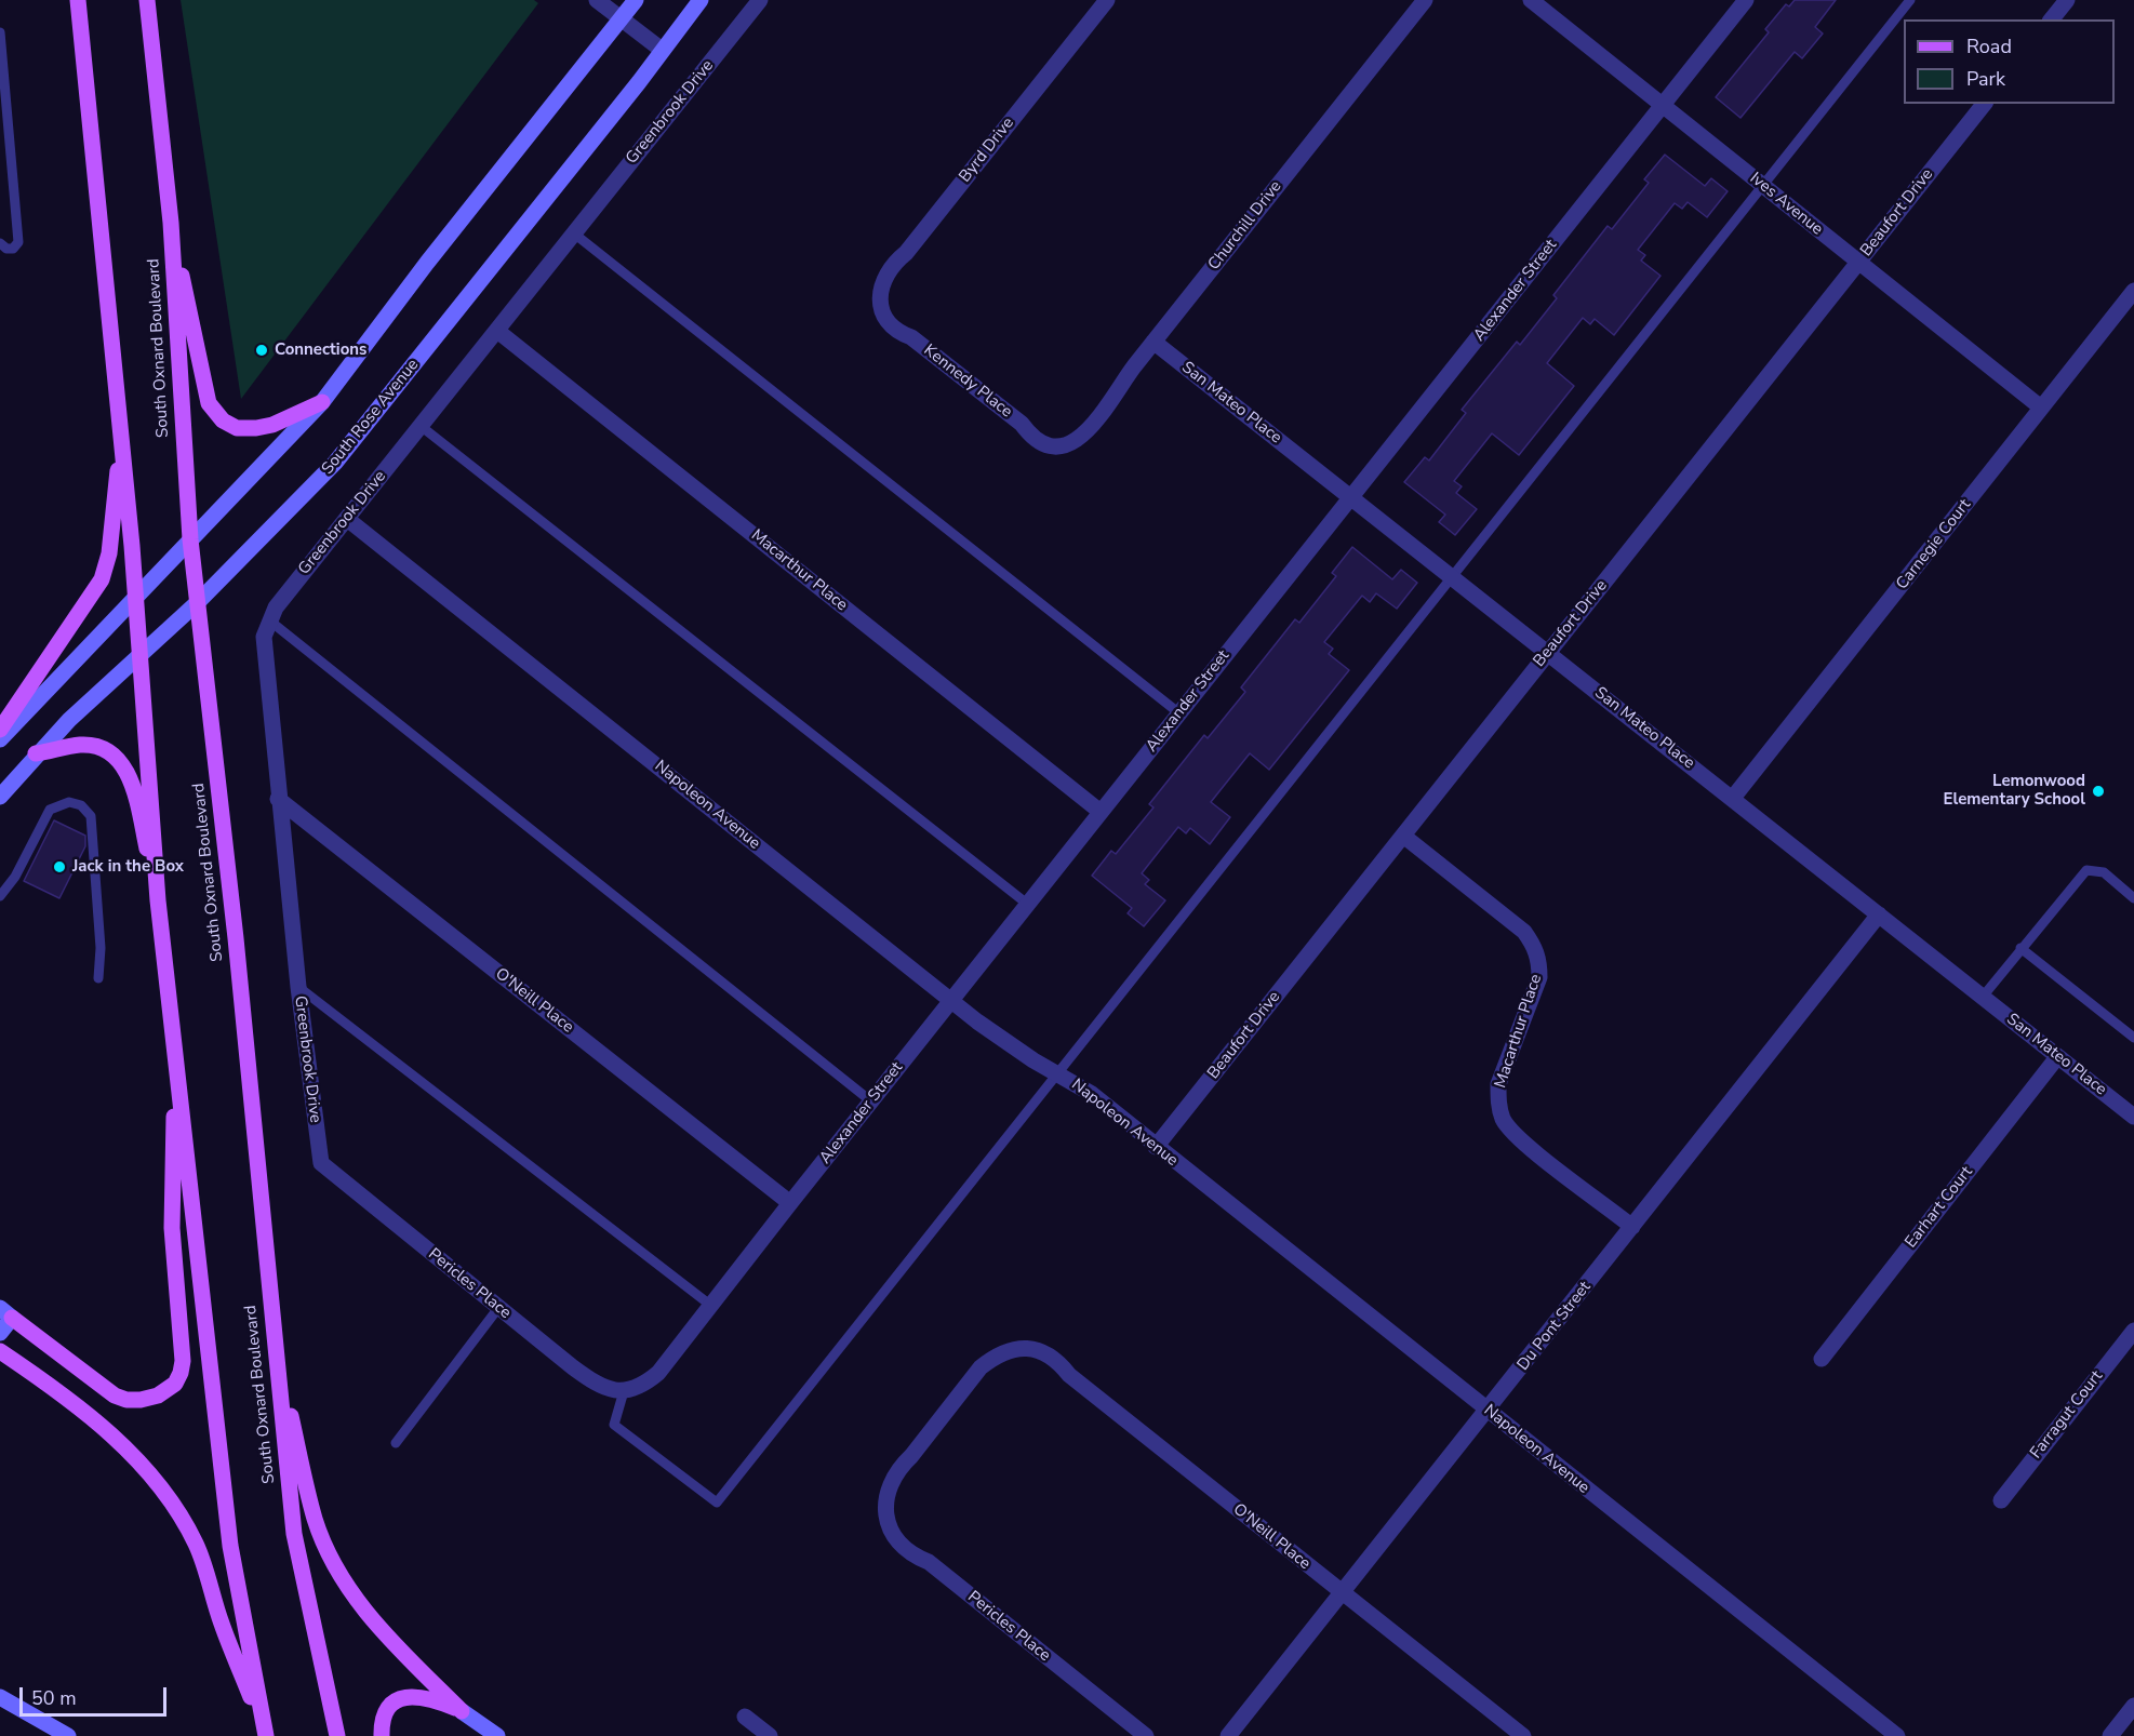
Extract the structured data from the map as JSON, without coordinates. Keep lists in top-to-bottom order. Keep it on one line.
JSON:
{"streets":{"main road":["South Oxnard Boulevard","South Rose Avenue"],"street":["Greenbrook Drive","Byrd Drive","Ives Avenue","Beaufort Drive","Churchill Drive","Alexander Street","Kennedy Place","San Mateo Place","Carnegie Court","Macarthur Place","Napoleon Avenue","O'Neill Place","Earhart Court","Pericles Place","Du Pont Street","Farragut Court"]},"crossings":[["Greenbrook Drive","Macarthur Place"],["Greenbrook Drive","Napoleon Avenue"],["Greenbrook Drive","O'Neill Place"],["Greenbrook Drive","Pericles Place"],["Byrd Drive","Kennedy Place"],["Ives Avenue","Beaufort Drive"],["Ives Avenue","Alexander Street"],["Ives Avenue","Carnegie Court"],["Beaufort Drive","San Mateo Place"],["Beaufort Drive","Macarthur Place"],["Beaufort Drive","Napoleon Avenue"],["Churchill Drive","Kennedy Place"],["Churchill Drive","San Mateo Place"],["Alexander Street","San Mateo Place"],["Alexander Street","Macarthur Place"],["Alexander Street","Napoleon Avenue"],["Alexander Street","O'Neill Place"],["Alexander Street","Pericles Place"],["South Oxnard Boulevard","South Rose Avenue"],["San Mateo Place","Carnegie Court"],["San Mateo Place","Earhart Court"],["San Mateo Place","Du Pont Street"],["Macarthur Place","Du Pont Street"],["Napoleon Avenue","Du Pont Street"],["O'Neill Place","Pericles Place"],["O'Neill Place","Du Pont Street"]],"places":["Connections","Lemonwood Elementary School","Jack in the Box"],"legend":["Road","Park"],"scale_bar":"50 m"}
